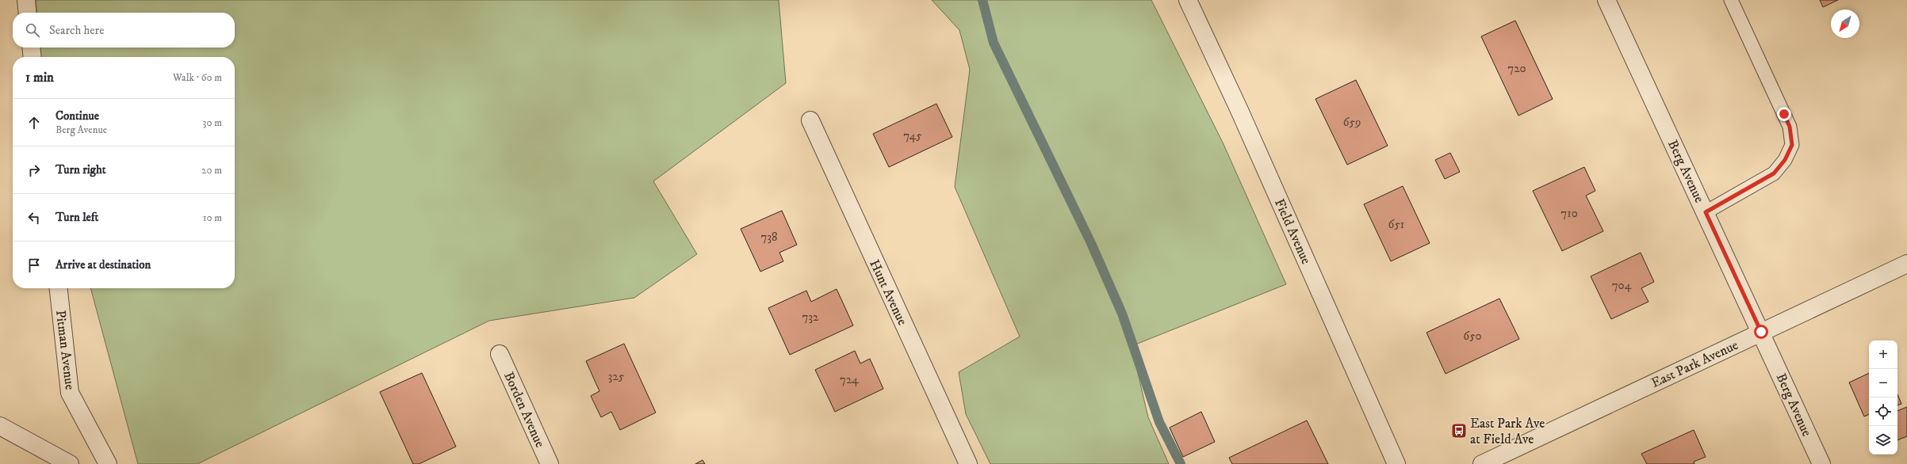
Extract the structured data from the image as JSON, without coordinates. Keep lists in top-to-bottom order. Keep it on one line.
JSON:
{"streets":{"street":["Berg Avenue","Field Avenue","Hunt Avenue","Pitman Avenue","East Park Avenue","Borden Avenue"]},"crossings":[["Berg Avenue","East Park Avenue"]],"places":{"bus stop":["East Park Ave at Field Ave"]},"house_numbers":["720","659","745","710","651","738","704","732","650","325","724"],"north":"bottom left","page":{"search":"Search here","heading":["1 min","Walk · 60 m"],"list":[["Continue","Berg Avenue","30 m"],["Turn right","20 m"],["Turn left","10 m"],"Arrive at destination"],"map_buttons":["+","−"]}}
